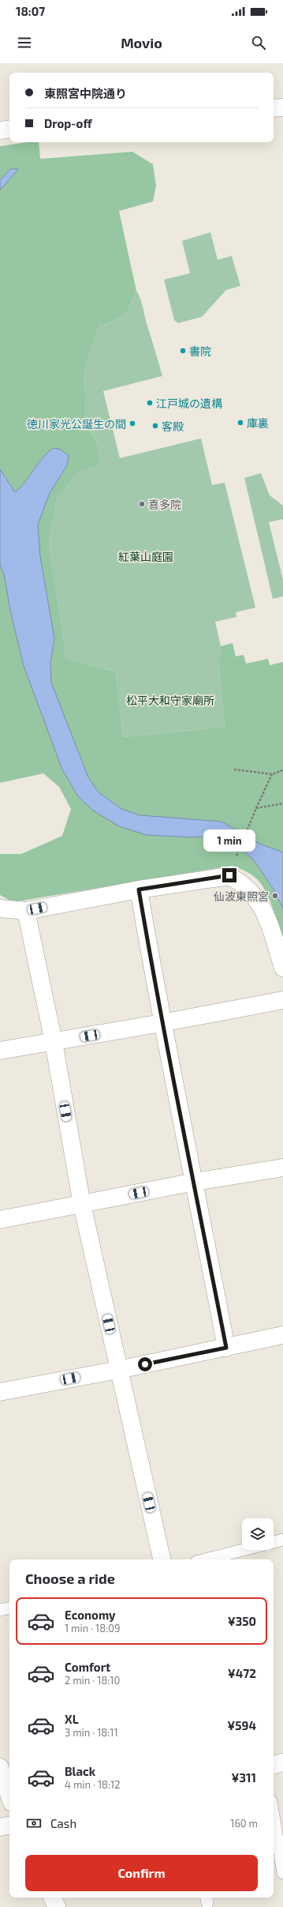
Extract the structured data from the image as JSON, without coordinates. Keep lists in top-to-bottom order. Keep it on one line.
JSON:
{"parks":["紅葉山庭園","松平大和守家廟所"],"places":["書院","江戸城の遺構","庫裏","徳川家光公誕生の間","客殿","喜多院","仙波東照宮"],"page":{"status":"18:07","header":"Movio","banner":["東照宮中院通り","Drop-off"],"bubble":"1 min","heading":"Choose a ride","list":[{"name":"Economy","note":"1 min · 18:09","value":"¥350"},{"name":"Comfort","note":"2 min · 18:10","value":"¥472"},{"name":"XL","note":"3 min · 18:11","value":"¥594"},{"name":"Black","note":"4 min · 18:12","value":"¥311"}],"pay":["Cash","160 m"],"buttons":"Confirm"}}
